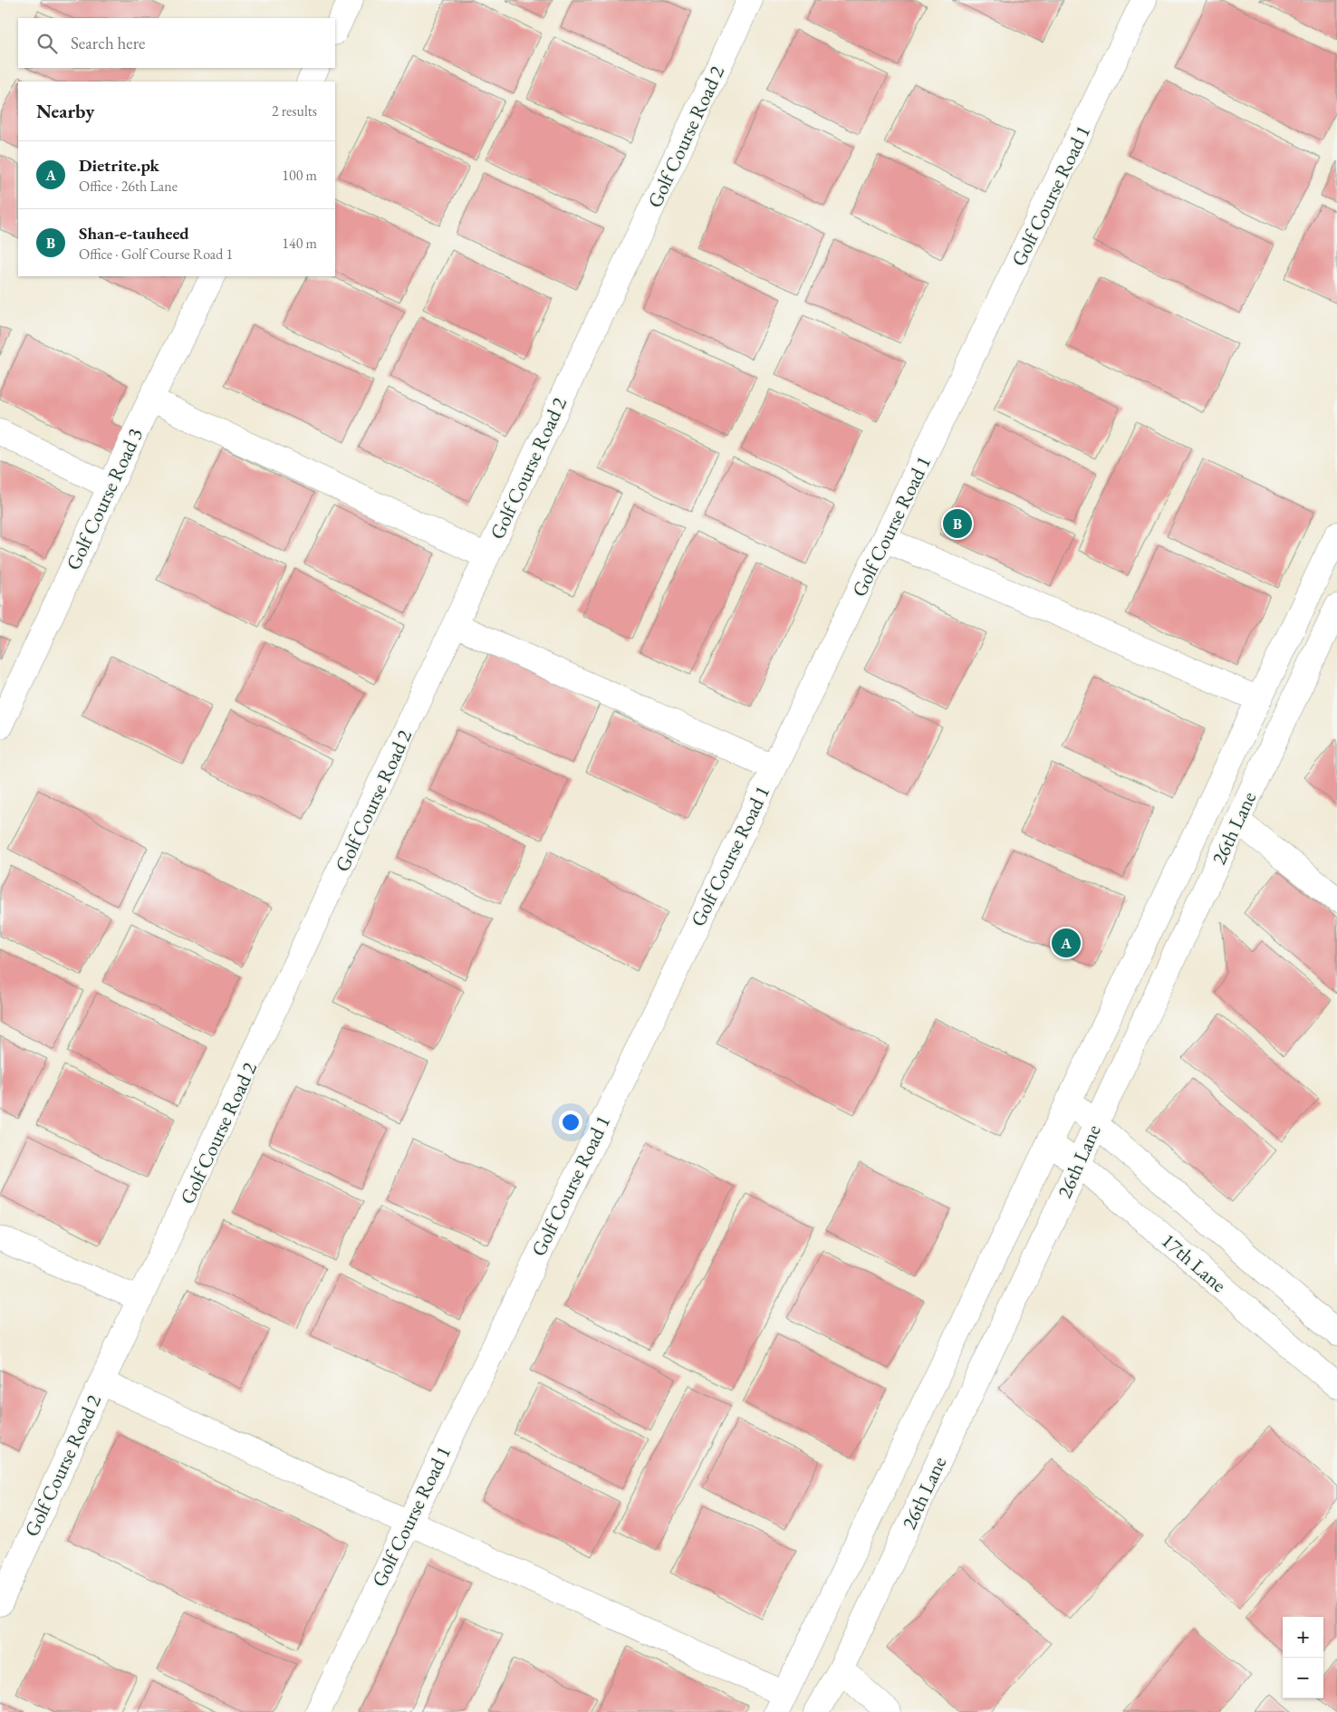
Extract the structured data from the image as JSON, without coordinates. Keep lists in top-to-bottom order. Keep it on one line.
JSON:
{"streets":{"street":["Golf Course Road 2","Golf Course Road 1","Golf Course Road 3","26th Lane","17th Lane"]},"crossings":[["26th Lane","17th Lane"]],"page":{"search":"Search here","heading":["Nearby","2 results"],"list":[{"mark":"A","name":"Dietrite.pk","note":"Office · 26th Lane","value":"100 m"},{"mark":"B","name":"Shan-e-tauheed","note":"Office · Golf Course Road 1","value":"140 m"}],"pins":["B","A"],"map_buttons":["+","−"]}}
